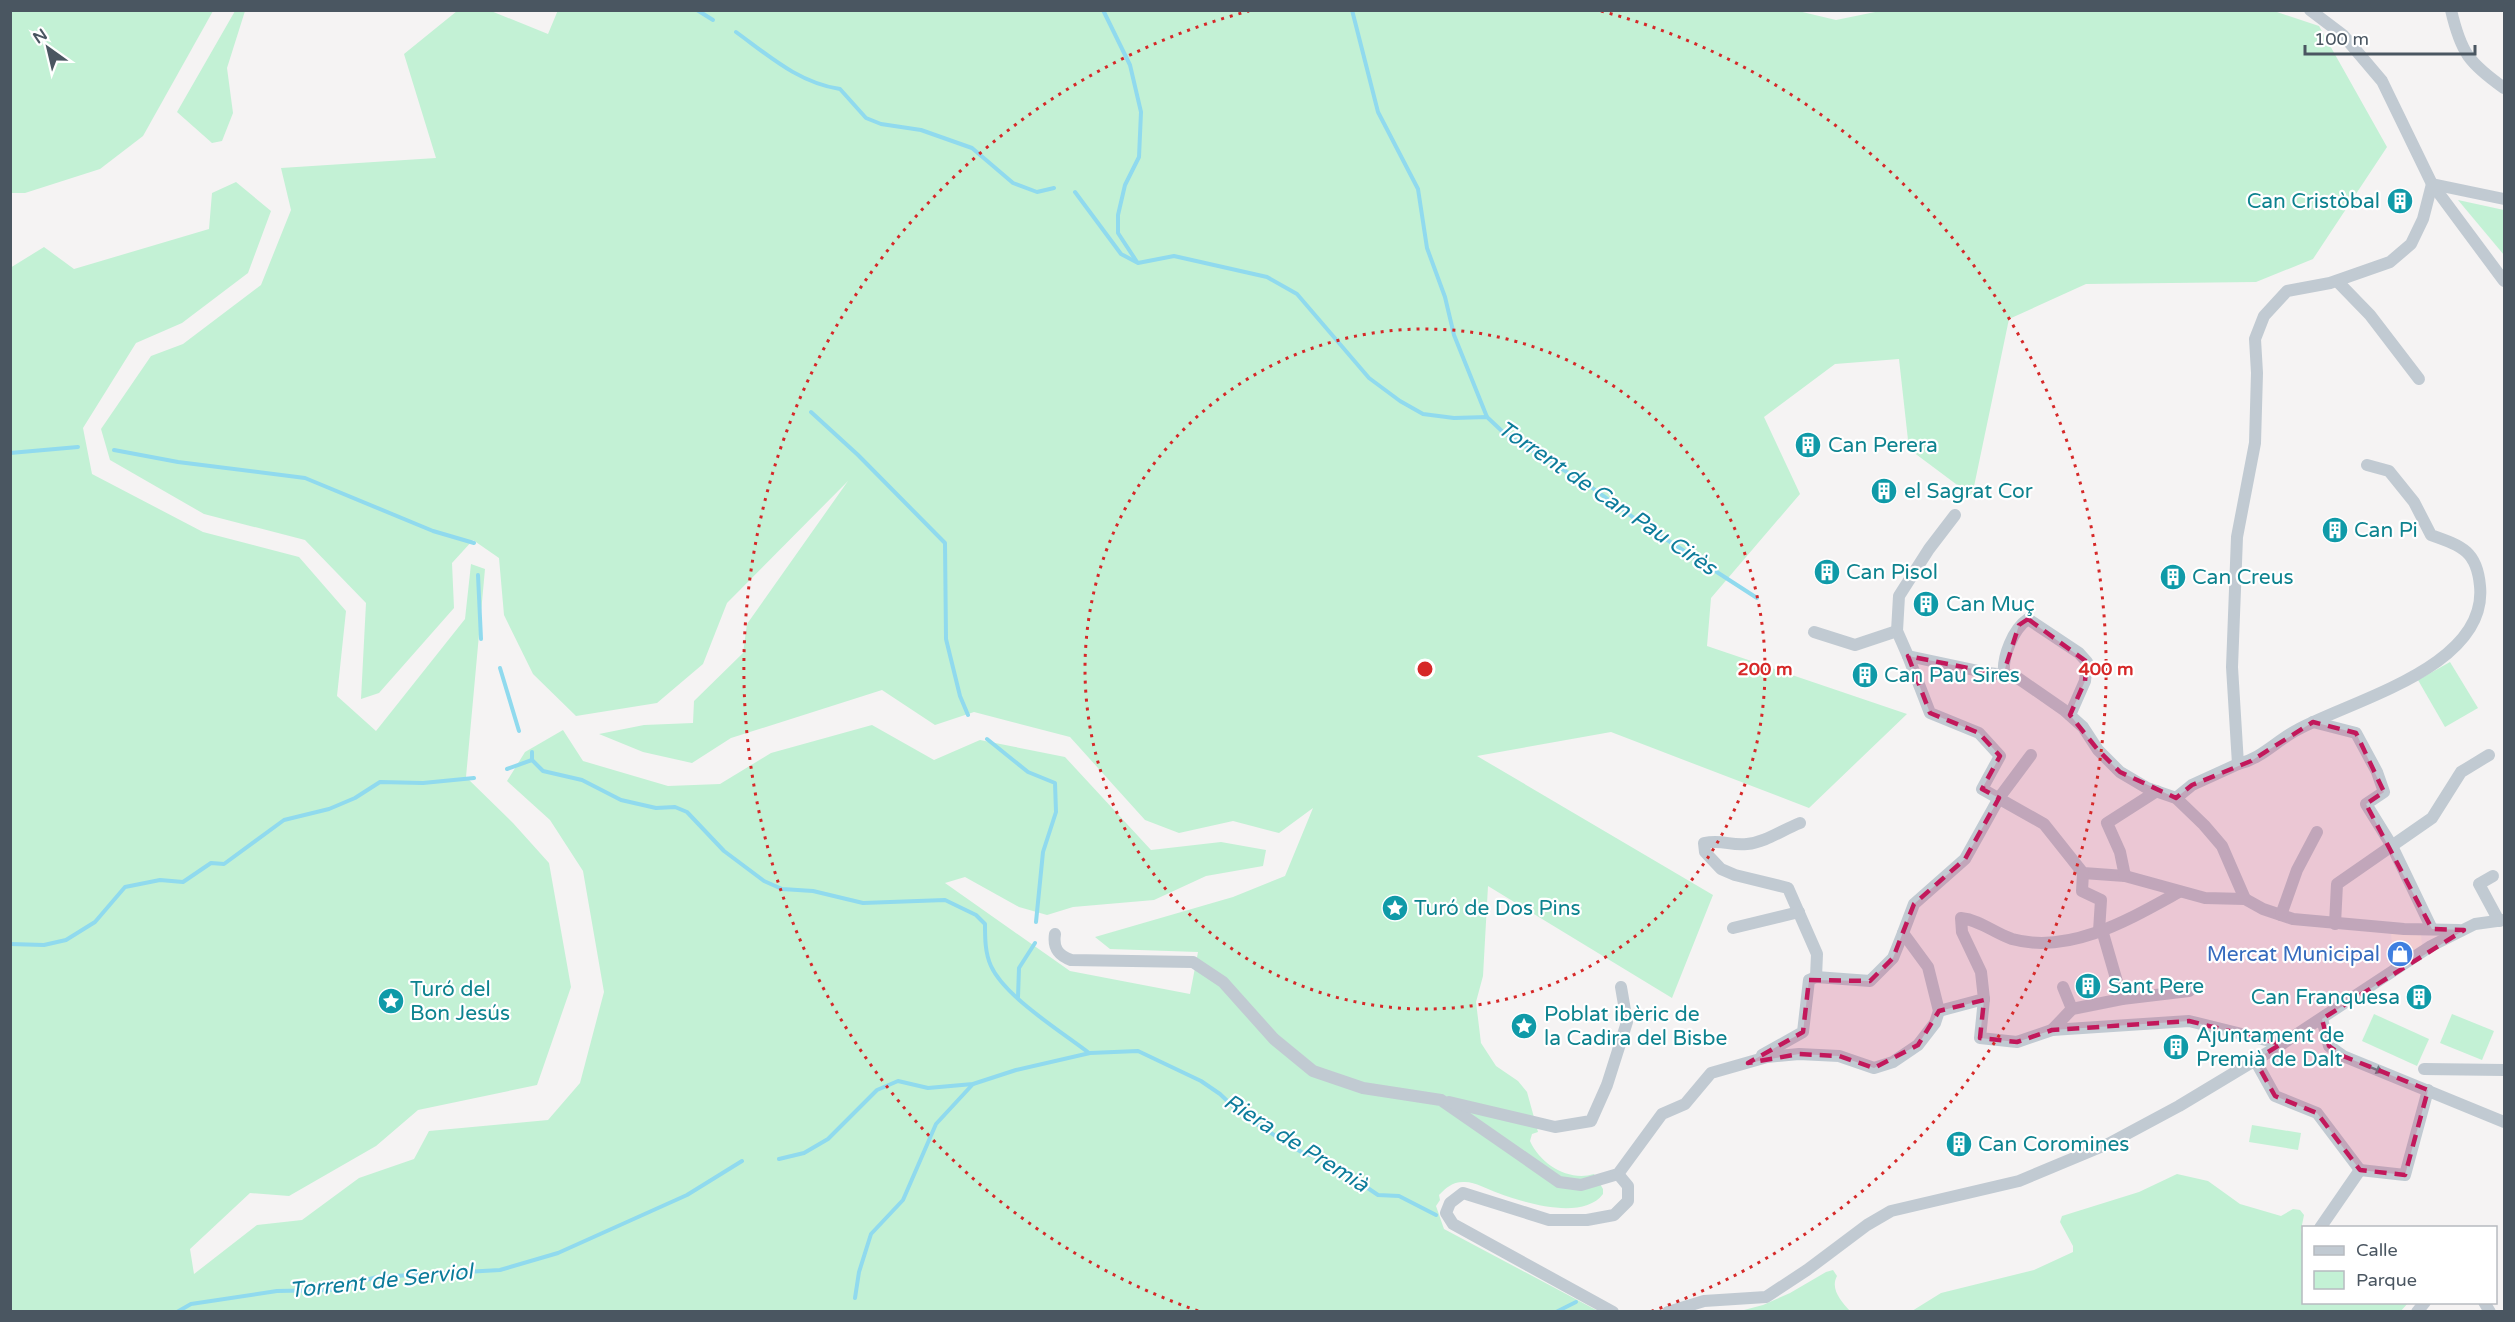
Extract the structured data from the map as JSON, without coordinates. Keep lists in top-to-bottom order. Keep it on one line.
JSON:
{"water":["Torrent de Can Pau Cirès","Riera de Premià","Torrent de Serviol"],"places":{"building":["Can Cristòbal","Can Perera","el Sagrat Cor","Can Pi","Can Pisol","Can Creus","Can Muç","Can Pau Sires","Sant Pere","Can Franquesa","Ajuntament de Premià de Dalt","Can Coromines"],"place":["Turó de Dos Pins","Turó del Bon Jesús","Poblat ibèric de la Cadira del Bisbe"],"shop":["Mercat Municipal"]},"legend":["Calle","Parque"],"scale_bar":"100 m","north":"top left","rings":["200 m","400 m"]}
